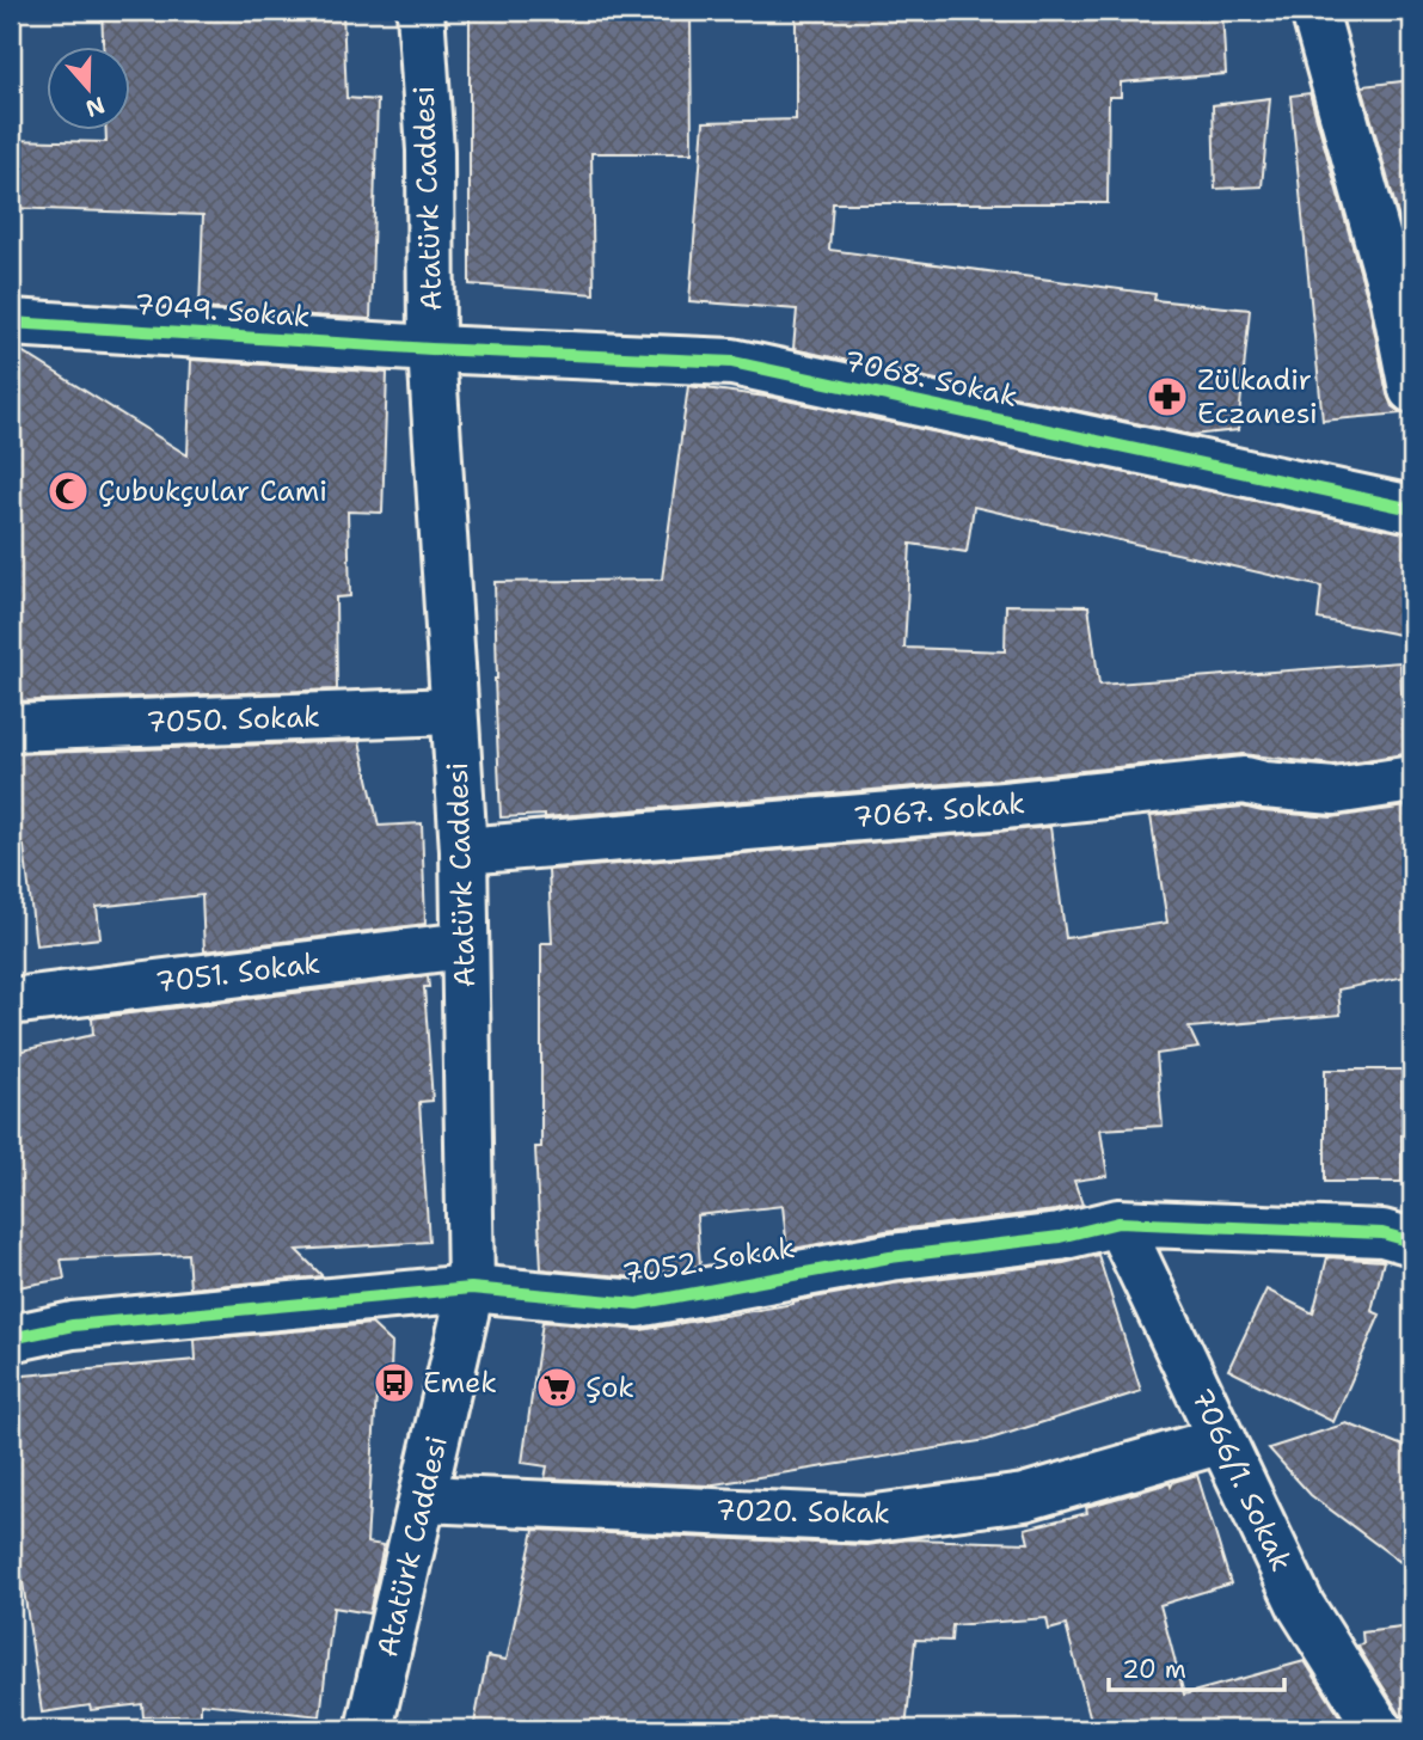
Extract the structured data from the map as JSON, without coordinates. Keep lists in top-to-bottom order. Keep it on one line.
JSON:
{"streets":{"street":["Atatürk Caddesi","7049. Sokak","7068. Sokak","7050. Sokak","7067. Sokak","7051. Sokak","7052. Sokak","7066/1. Sokak","7020. Sokak"]},"crossings":[["Atatürk Caddesi","7049. Sokak"],["Atatürk Caddesi","7068. Sokak"],["Atatürk Caddesi","7050. Sokak"],["Atatürk Caddesi","7067. Sokak"],["Atatürk Caddesi","7051. Sokak"],["Atatürk Caddesi","7052. Sokak"],["Atatürk Caddesi","7020. Sokak"],["7049. Sokak","7068. Sokak"],["7052. Sokak","7066/1. Sokak"],["7066/1. Sokak","7020. Sokak"]],"places":{"pharmacy":["Zülkadir Eczanesi"],"mosque":["Çubukçular Cami"],"bus stop":["Emek"],"supermarket":["Şok"]},"scale_bar":"20 m","north":"bottom"}
